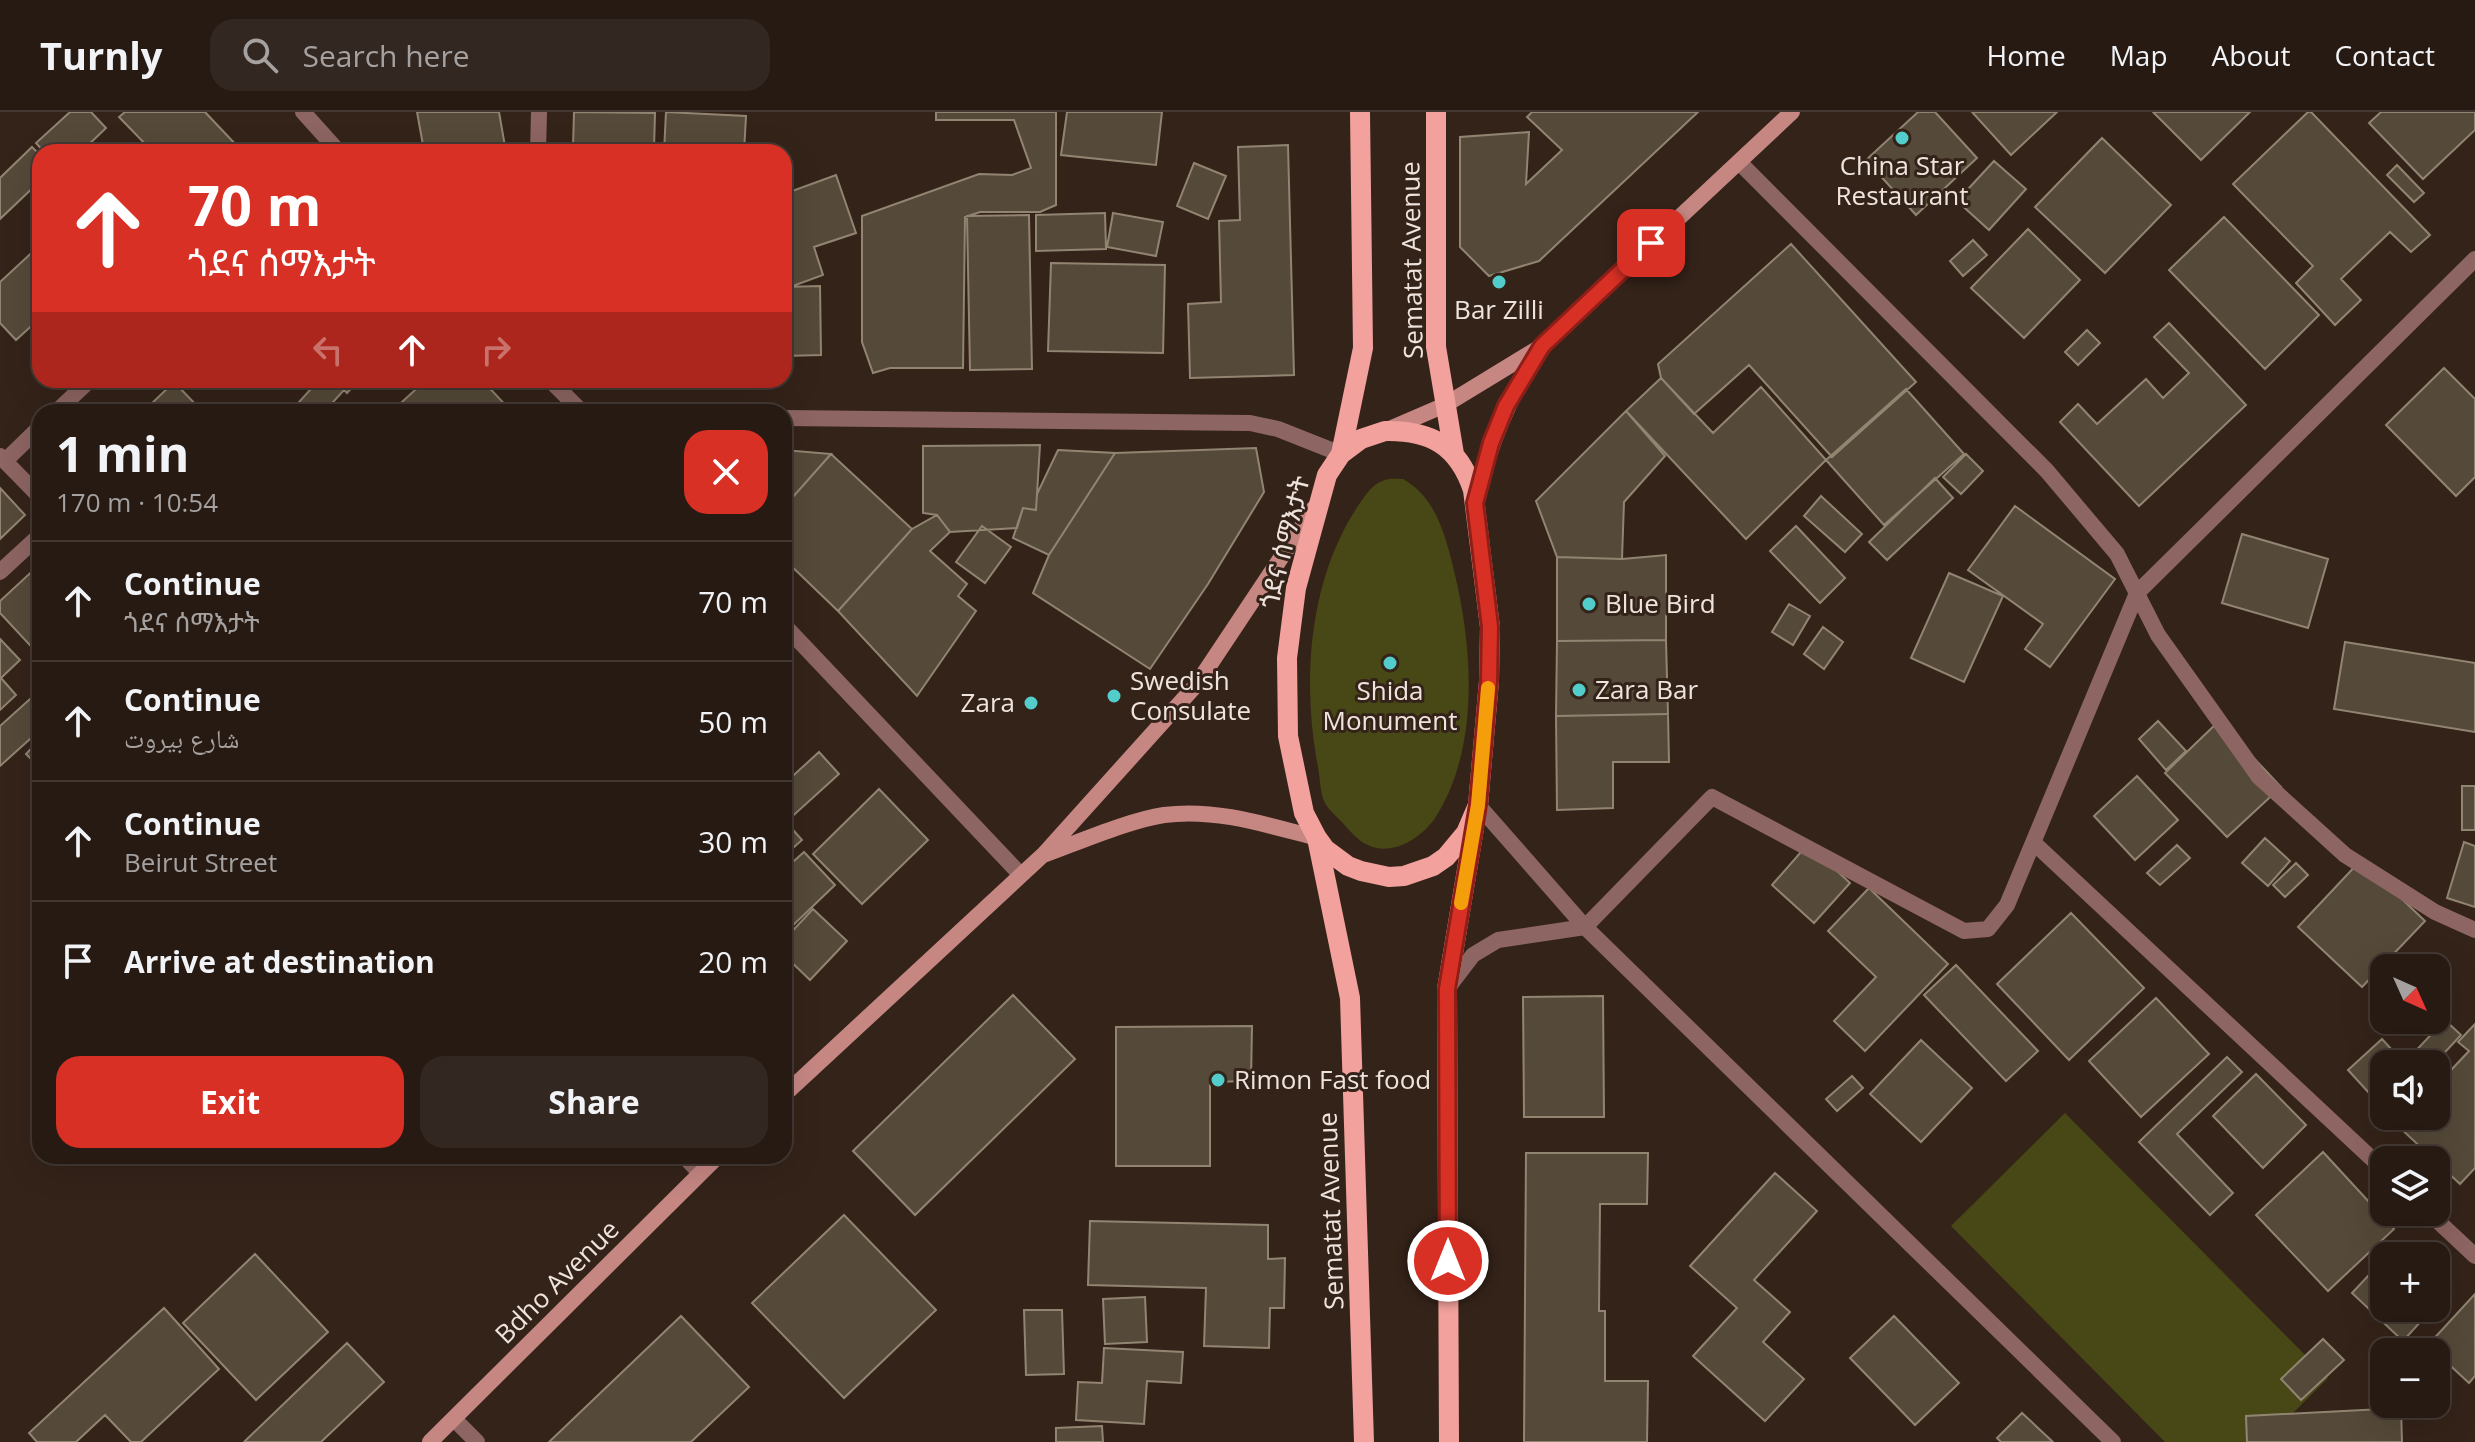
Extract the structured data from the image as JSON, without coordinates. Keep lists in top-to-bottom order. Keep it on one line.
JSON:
{"streets":{"main road":["Sematat Avenue","ጎደና ሰማእታት","Bdho Avenue"]},"crossings":[["Sematat Avenue","ጎደና ሰማእታት"]],"places":["China Star Restaurant","Bar Zilli","Blue Bird","Shida Monument","Zara Bar","Swedish Consulate","Zara","Rimon Fast food"],"north":"bottom right","page":{"header":"Turnly","search":"Search here","nav":["Home","Map","About","Contact"],"turn":["70 m","ጎደና ሰማእታት"],"heading":["1 min","170 m · 10:54"],"list":[{"name":"Continue","note":"ጎደና ሰማእታት","value":"70 m"},{"name":"Continue","note":"شارع بيروت","value":"50 m"},{"name":"Continue","note":"Beirut Street","value":"30 m"},{"name":"Arrive at destination","value":"20 m"}],"map_buttons":["+","−"],"buttons":["Exit","Share"]}}
